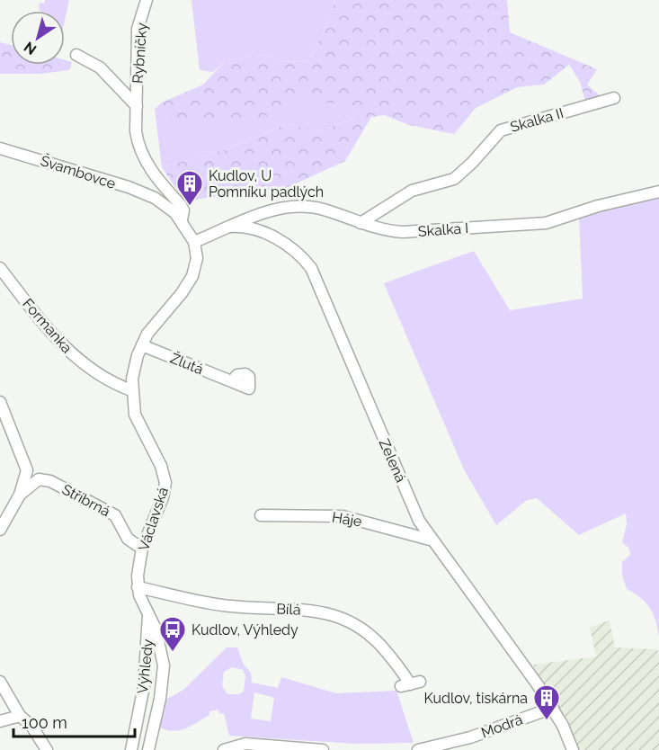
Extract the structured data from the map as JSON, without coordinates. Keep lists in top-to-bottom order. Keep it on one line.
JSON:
{"streets":{"street":["Rybníčky","Skalka II","Švambovce","Skalka I","Formanka","Žlutá","Zelená","Stříbrná","Václavská","Háje","Bílá","Výhledy","Modrá"]},"crossings":[["Rybníčky","Švambovce"],["Skalka II","Skalka I"],["Skalka I","Zelená"],["Formanka","Václavská"],["Žlutá","Václavská"],["Zelená","Háje"],["Zelená","Modrá"],["Stříbrná","Václavská"],["Václavská","Bílá"],["Václavská","Výhledy"]],"places":{"building":["Kudlov, U Pomníku padlých","Kudlov, tiskárna"],"bus stop":["Kudlov, Výhledy"]},"scale_bar":"100 m","north":"bottom left"}
